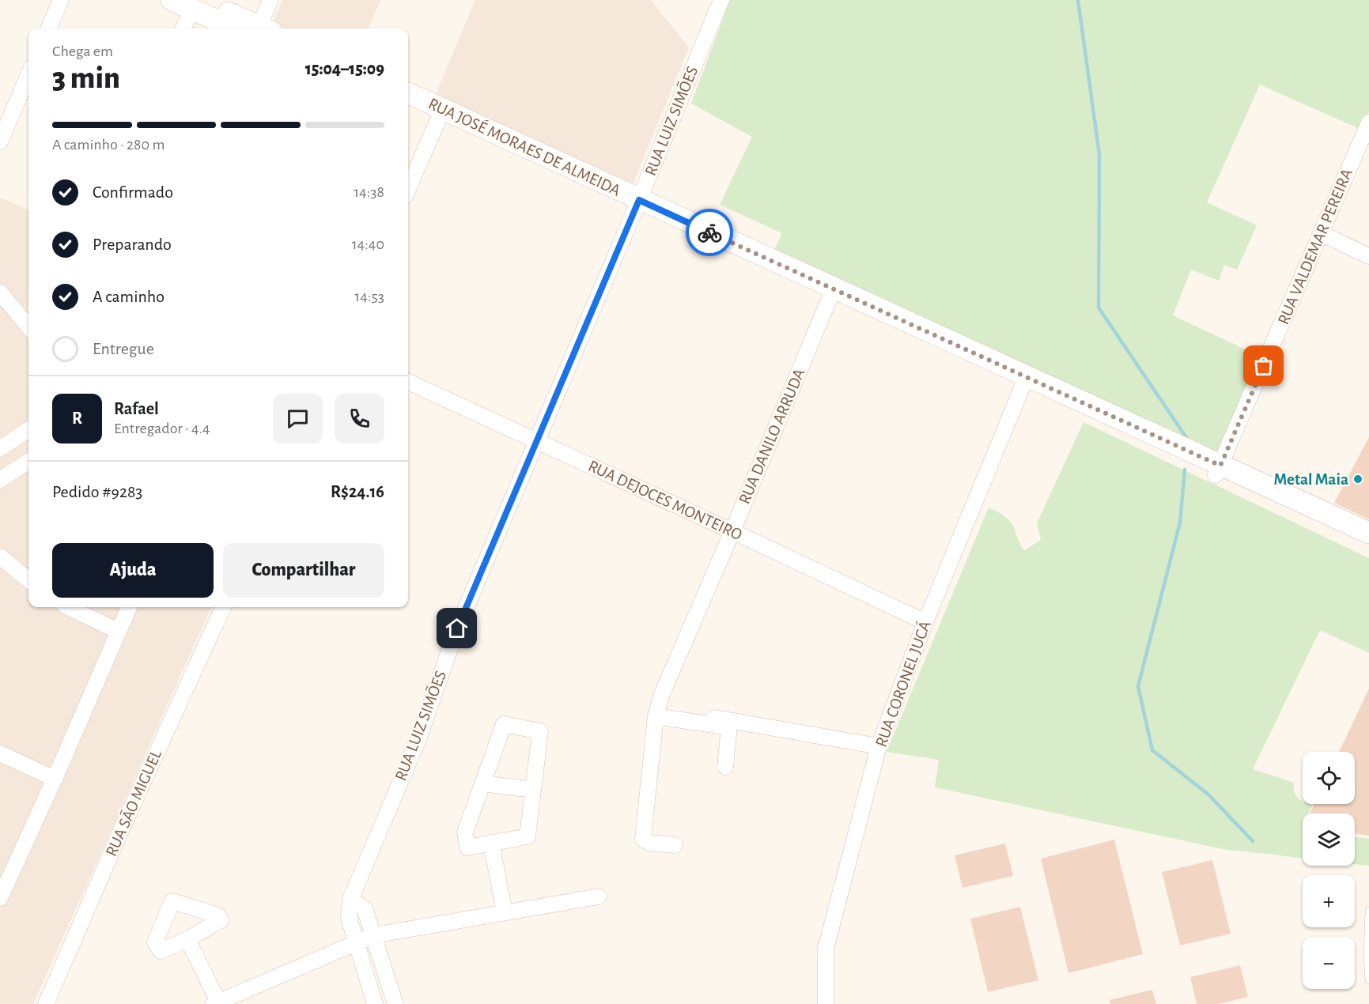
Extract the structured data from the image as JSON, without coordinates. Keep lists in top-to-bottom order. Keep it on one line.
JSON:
{"streets":{"street":["RUA LUIZ SIMÕES","RUA JOSÉ MORAES DE ALMEIDA","RUA VALDEMAR PEREIRA","RUA DANILO ARRUDA","RUA DEJOCES MONTEIRO","RUA CORONEL JUCÁ","RUA SÃO MIGUEL"]},"crossings":[["RUA LUIZ SIMÕES","RUA JOSÉ MORAES DE ALMEIDA"],["RUA LUIZ SIMÕES","RUA DEJOCES MONTEIRO"],["RUA JOSÉ MORAES DE ALMEIDA","RUA VALDEMAR PEREIRA"],["RUA JOSÉ MORAES DE ALMEIDA","RUA DANILO ARRUDA"],["RUA JOSÉ MORAES DE ALMEIDA","RUA CORONEL JUCÁ"],["RUA DANILO ARRUDA","RUA DEJOCES MONTEIRO"],["RUA DEJOCES MONTEIRO","RUA CORONEL JUCÁ"]],"places":["Metal Maia"],"page":{"heading":["3 min","Chega em","15:04–15:09"],"panel":["Rafael","Entregador · 4.4","Pedido #9283","R$24.16"],"bar":"A caminho · 280 m","list":[["Confirmado","14:38"],["Preparando","14:40"],["A caminho","14:53"],"Entregue"],"round":"R","buttons":["Ajuda","Compartilhar"],"map_buttons":["+","−"]}}
